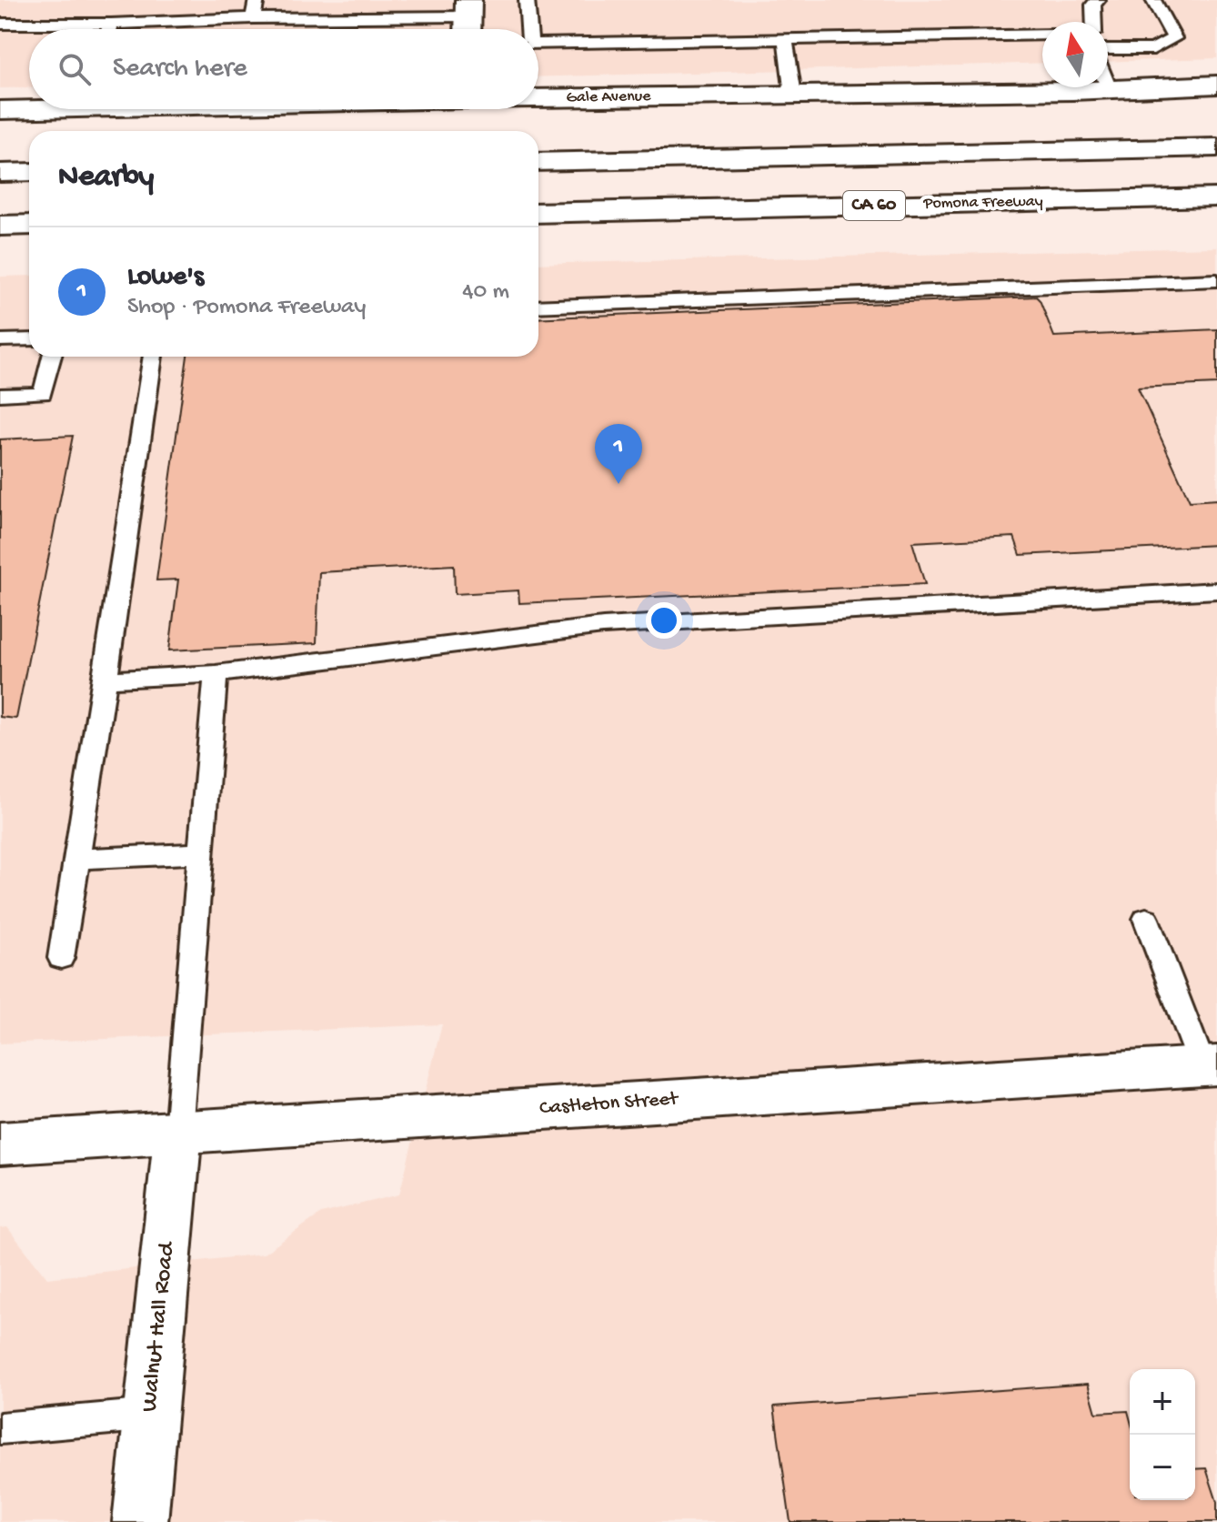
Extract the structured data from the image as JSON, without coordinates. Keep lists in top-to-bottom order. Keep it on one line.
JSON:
{"streets":{"main road":["Gale Avenue","Pomona Freeway","CA 60","Castleton Street","Walnut Hall Road"]},"crossings":[["Castleton Street","Walnut Hall Road"]],"north":"top","page":{"search":"Search here","heading":"Nearby","list":[{"mark":"1","name":"Lowe's","note":"Shop · Pomona Freeway","value":"40 m"}],"pins":"1","map_buttons":["+","−"]}}
